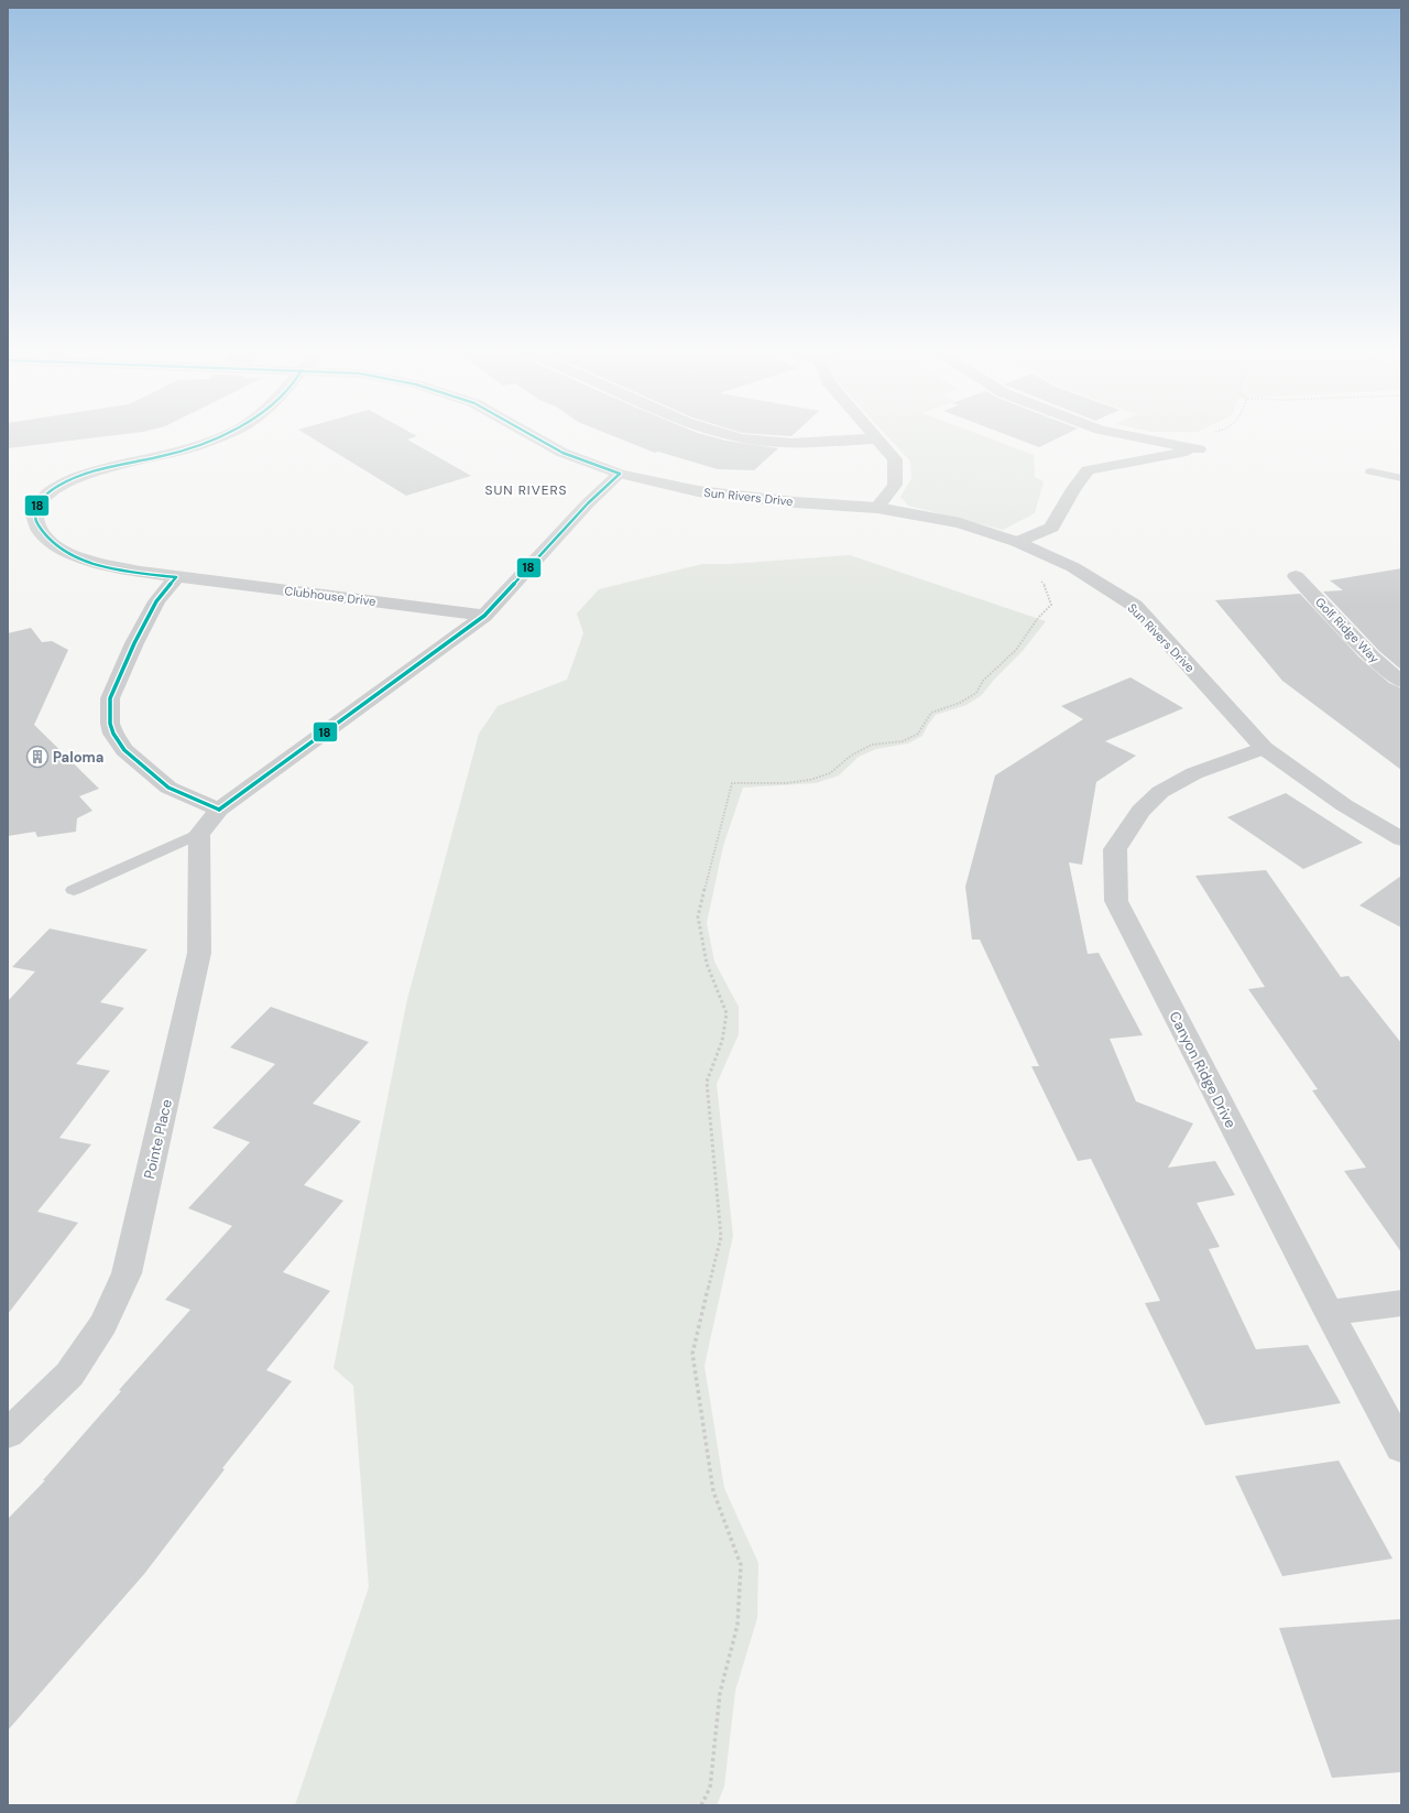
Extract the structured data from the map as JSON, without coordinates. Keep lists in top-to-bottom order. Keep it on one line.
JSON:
{"streets":{"street":["Sun Rivers Drive","Clubhouse Drive","Golf Ridge Way","Canyon Ridge Drive","Pointe Place"]},"crossings":[["Sun Rivers Drive","Canyon Ridge Drive"]],"districts":["SUN RIVERS"],"places":{"building":["Paloma"]},"lines":["transit line 18"]}
